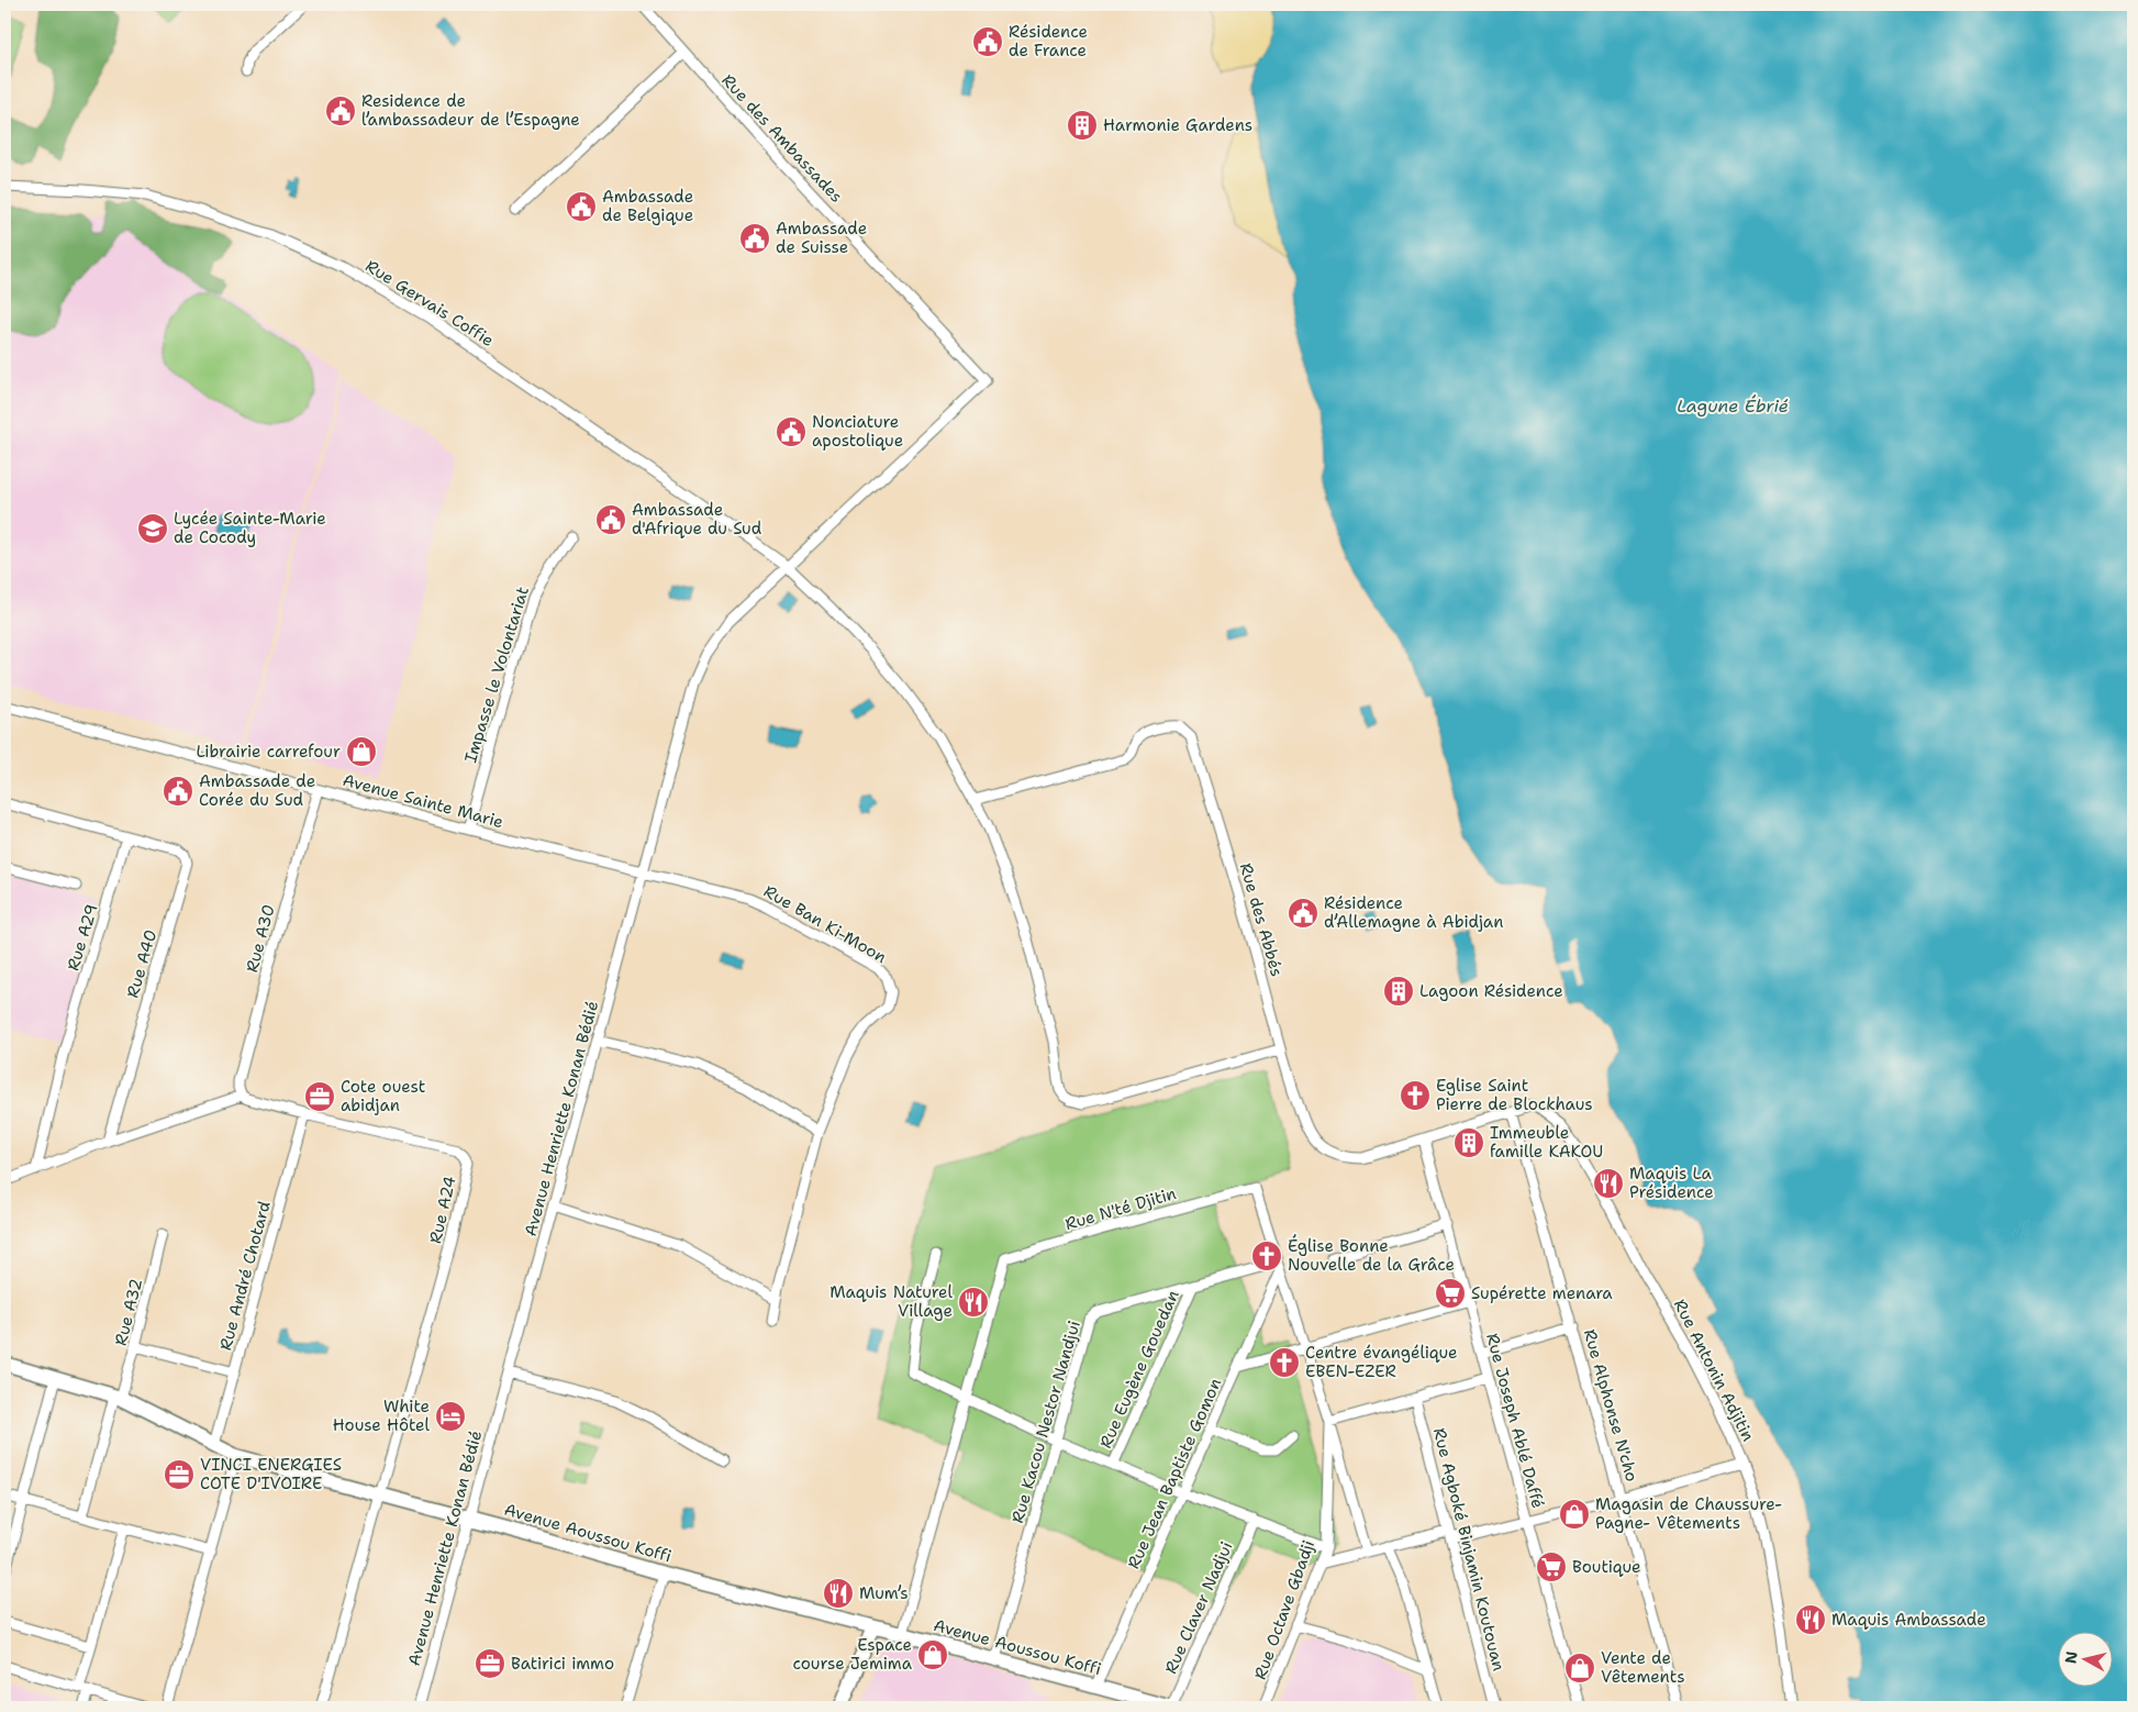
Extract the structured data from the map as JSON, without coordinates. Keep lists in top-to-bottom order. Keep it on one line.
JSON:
{"streets":{"street":["Rue des Ambassades","Rue Gervais Coffie","Impasse le Volontariat","Avenue Sainte Marie","Rue des Abbés","Rue Ban Ki-Moon","Rue A29","Rue A30","Rue A40","Avenue Henriette Konan Bédié","Rue N'té Djitin","Rue A24","Rue André Chotard","Rue A32","Rue Eugène Gouedan","Rue Antonin Adjitin","Rue Alphonse N'cho","Rue Joseph Ablé Daffé","Rue Kacou Nestor Nandjui","Rue Jean Baptiste Gomon","Avenue Aoussou Koffi","Rue Agboké Binjamin Koutouan","Rue Claver Nadjui","Rue Octave Gbadji"]},"crossings":[["Rue des Ambassades","Rue Gervais Coffie"],["Rue des Ambassades","Avenue Henriette Konan Bédié"],["Rue Gervais Coffie","Rue des Abbés"],["Rue Gervais Coffie","Avenue Henriette Konan Bédié"],["Impasse le Volontariat","Avenue Sainte Marie"],["Avenue Sainte Marie","Rue Ban Ki-Moon"],["Avenue Sainte Marie","Rue A30"],["Avenue Sainte Marie","Avenue Henriette Konan Bédié"],["Rue des Abbés","Rue Antonin Adjitin"],["Rue des Abbés","Rue Alphonse N'cho"],["Rue des Abbés","Rue Joseph Ablé Daffé"],["Rue Ban Ki-Moon","Avenue Henriette Konan Bédié"],["Rue A29","Rue A40"],["Rue A30","Rue A24"],["Avenue Henriette Konan Bédié","Avenue Aoussou Koffi"],["Rue N'té Djitin","Rue Kacou Nestor Nandjui"],["Rue N'té Djitin","Rue Jean Baptiste Gomon"],["Rue N'té Djitin","Avenue Aoussou Koffi"],["Rue N'té Djitin","Rue Octave Gbadji"],["Rue A24","Rue André Chotard"],["Rue A24","Avenue Aoussou Koffi"],["Rue André Chotard","Avenue Aoussou Koffi"],["Rue A32","Avenue Aoussou Koffi"],["Rue Eugène Gouedan","Rue Kacou Nestor Nandjui"],["Rue Antonin Adjitin","Rue Alphonse N'cho"],["Rue Kacou Nestor Nandjui","Rue Jean Baptiste Gomon"],["Rue Kacou Nestor Nandjui","Avenue Aoussou Koffi"],["Rue Jean Baptiste Gomon","Avenue Aoussou Koffi"],["Avenue Aoussou Koffi","Rue Claver Nadjui"]],"water":["Lagune Ébrié"],"places":{"public building":["Résidence de France","Residence de l’ambassadeur de l’Espagne","Ambassade de Belgique","Ambassade de Suisse","Nonciature apostolique","Ambassade d'Afrique du Sud","Ambassade de Corée du Sud","Résidence d’Allemagne à Abidjan"],"building":["Harmonie Gardens","Lagoon Résidence","Immeuble famille KAKOU"],"school or university":["Lycée Sainte-Marie de Cocody"],"shop":["Librairie carrefour","Magasin de Chaussure- Pagne- Vêtements","Espace course Jemima","Vente de Vêtements"],"church":["Eglise Saint Pierre de Blockhaus","Église Bonne Nouvelle de la Grâce","Centre évangélique EBEN-EZER"],"office":["Cote ouest abidjan","VINCI ENERGIES COTE D'IVOIRE","Batirici immo"],"restaurant":["Maquis La Présidence","Maquis Naturel Village","Mum’s","Maquis Ambassade"],"supermarket":["Supérette menara","Boutique"],"hotel":["White House Hôtel"]},"north":"left"}
